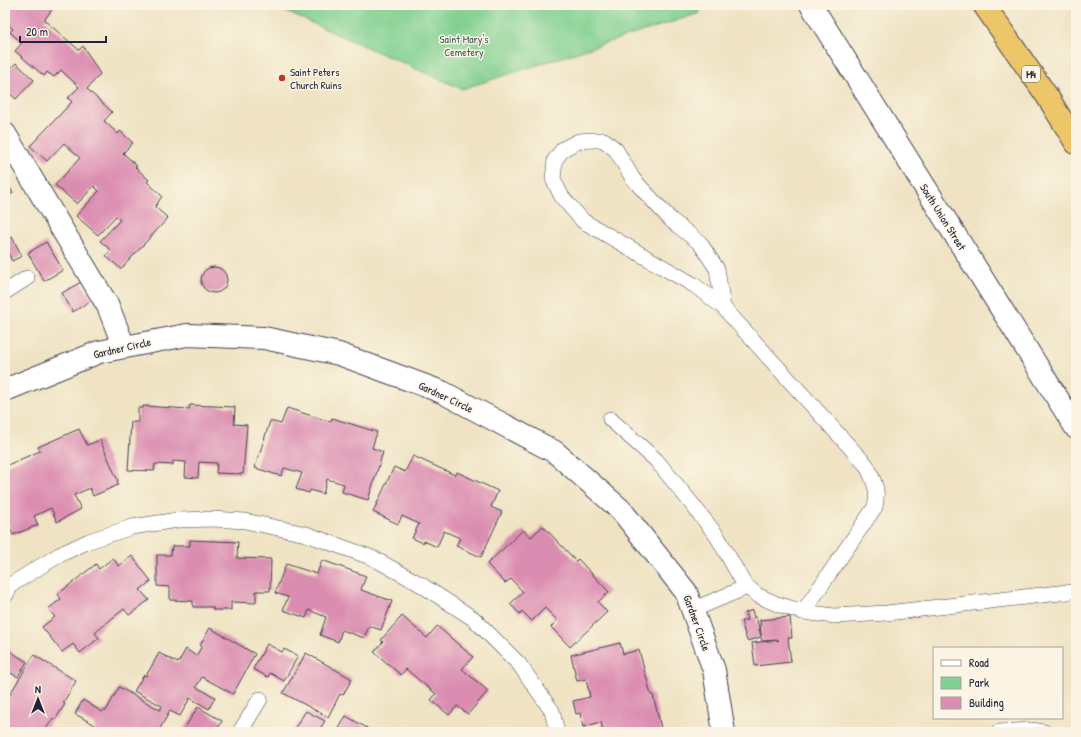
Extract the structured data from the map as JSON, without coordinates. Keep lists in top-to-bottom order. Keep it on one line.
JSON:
{"streets":{"highway":["M4"],"street":["South Union Street","Gardner Circle"]},"parks":["Saint Mary's Cemetery"],"places":["Saint Peters Church Ruins"],"legend":["Road","Park","Building"],"scale_bar":"20 m","north":"top"}
